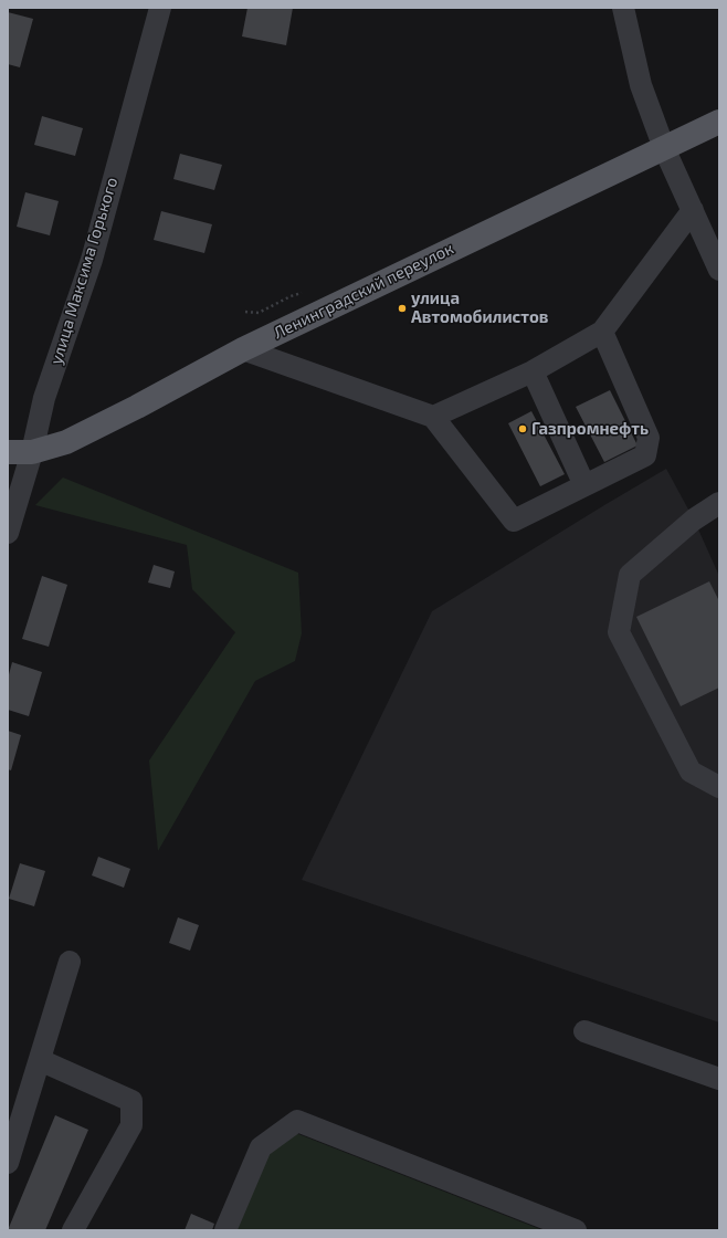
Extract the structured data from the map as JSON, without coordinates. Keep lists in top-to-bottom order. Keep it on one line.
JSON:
{"streets":{"main road":["Ленинградский переулок"],"street":["улица Максима Горького"]},"crossings":[["улица Максима Горького","Ленинградский переулок"]],"places":["улица Автомобилистов","Газпромнефть"]}
